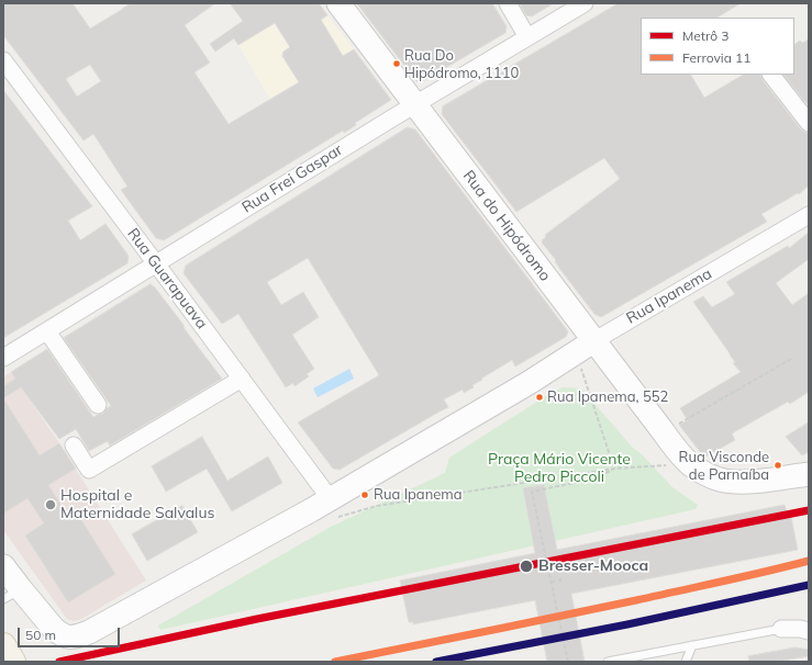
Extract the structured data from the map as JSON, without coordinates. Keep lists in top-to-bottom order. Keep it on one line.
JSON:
{"streets":{"street":["Rua Frei Gaspar","Rua do Hipódromo","Rua Guarapuava","Rua Ipanema"]},"crossings":[["Rua Frei Gaspar","Rua do Hipódromo"],["Rua Frei Gaspar","Rua Guarapuava"],["Rua do Hipódromo","Rua Ipanema"],["Rua Guarapuava","Rua Ipanema"]],"parks":["Praça Mário Vicente Pedro Piccoli"],"places":["Rua Do Hipódromo, 1110","Rua Ipanema, 552","Rua Visconde de Parnaíba","Rua Ipanema","Hospital e Maternidade Salvalus","Bresser-Mooca"],"lines":["metro line 3","rail line 11"],"legend":["Metrô 3","Ferrovia 11"],"scale_bar":"50 m"}
